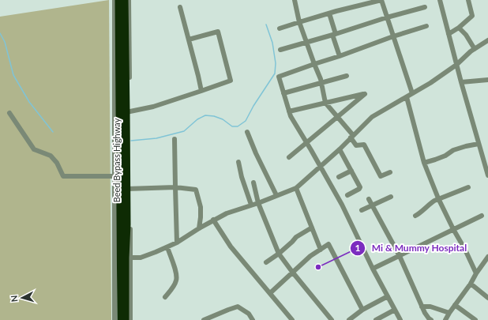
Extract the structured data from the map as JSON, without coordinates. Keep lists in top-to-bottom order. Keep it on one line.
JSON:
{"streets":{"highway":["Beed Bypass Highway"]},"places":["Mi & Mummy Hospital"],"north":"left"}
